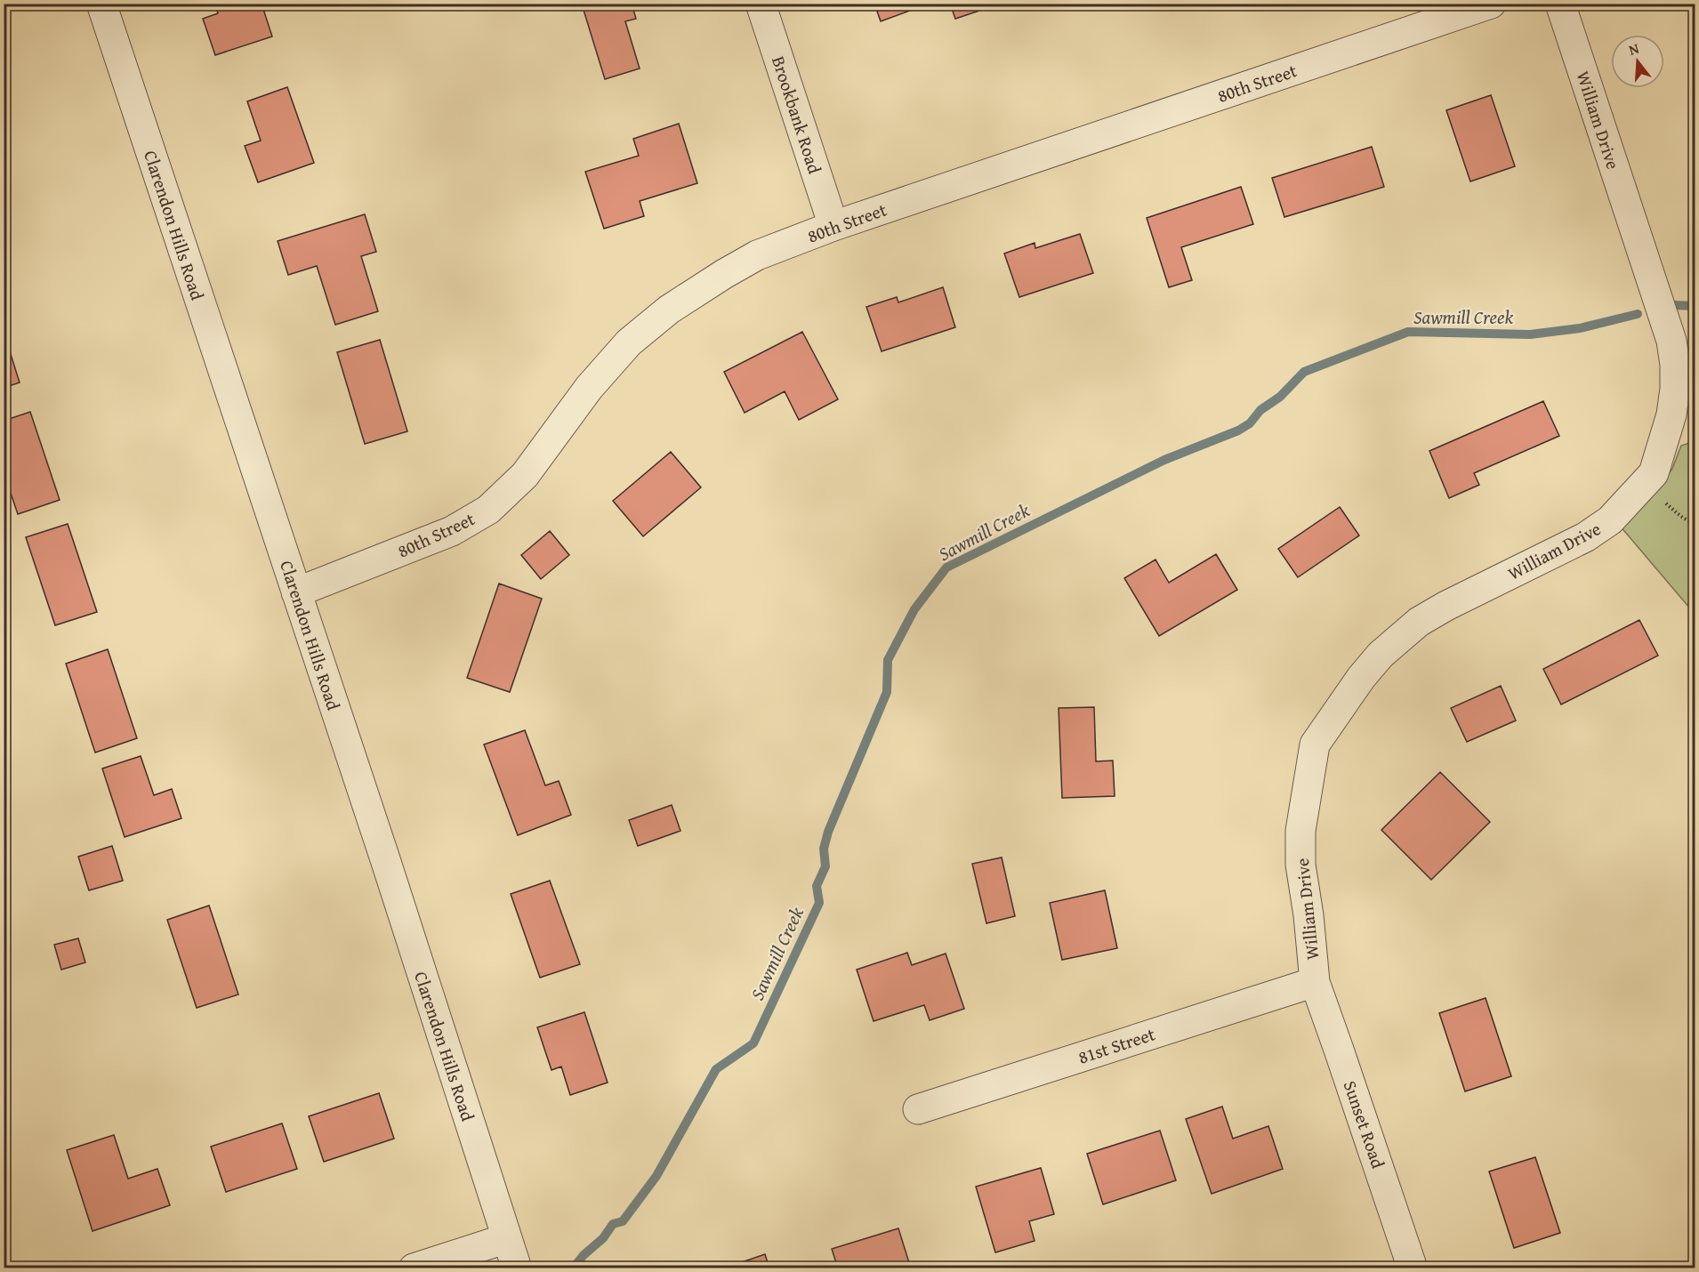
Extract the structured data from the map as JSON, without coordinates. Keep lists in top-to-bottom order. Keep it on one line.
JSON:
{"streets":{"street":["80th Street","Brookbank Road","William Drive","Clarendon Hills Road","81st Street","Sunset Road"]},"crossings":[["80th Street","Brookbank Road"],["80th Street","Clarendon Hills Road"],["William Drive","81st Street"],["William Drive","Sunset Road"],["81st Street","Sunset Road"]],"water":["Sawmill Creek"],"north":"top"}
